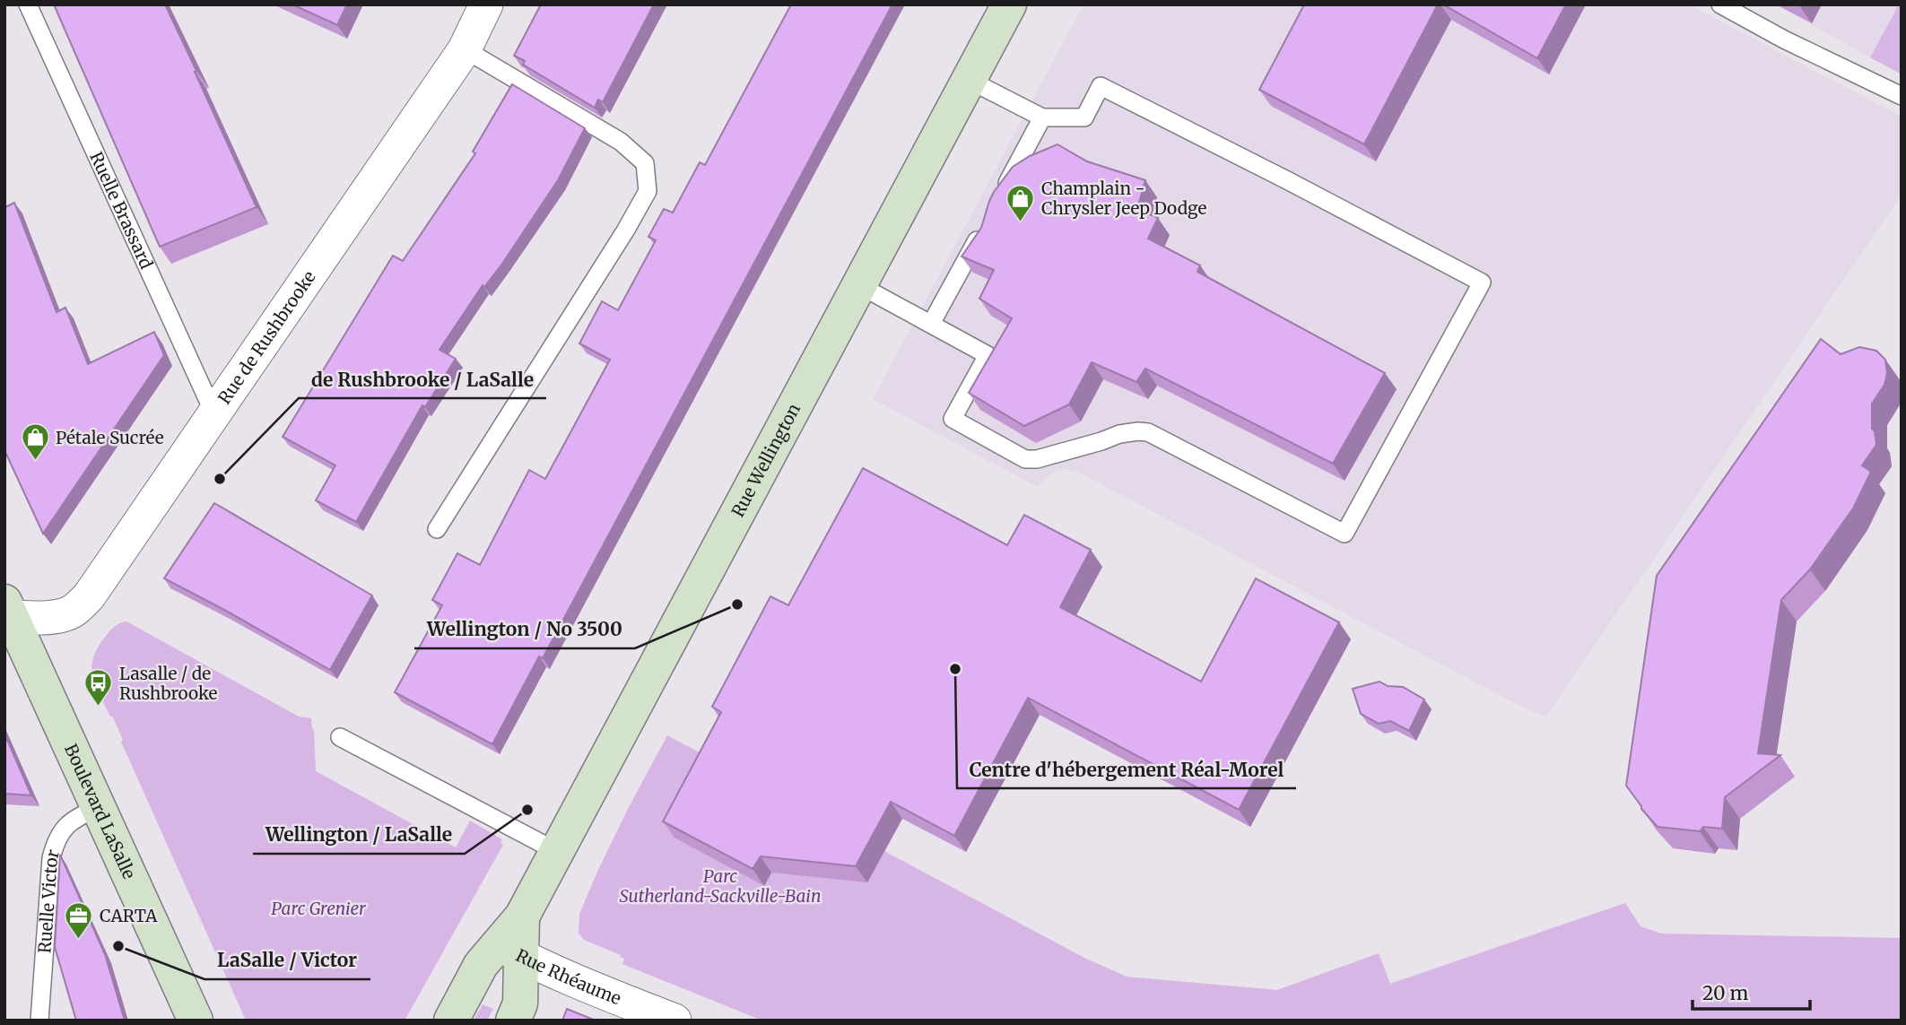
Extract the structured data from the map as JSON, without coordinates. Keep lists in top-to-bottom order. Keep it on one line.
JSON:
{"streets":{"main road":["Rue Wellington","Boulevard LaSalle"],"street":["Rue de Rushbrooke","Rue Rhéaume"],"lane":["Ruelle Brassard","Ruelle Victor"]},"crossings":[["Ruelle Brassard","Rue de Rushbrooke"],["Rue de Rushbrooke","Boulevard LaSalle"],["Rue Wellington","Rue Rhéaume"],["Boulevard LaSalle","Ruelle Victor"]],"parks":["Parc Sutherland-Sackville-Bain","Parc Grenier"],"places":{"shop":["Champlain - Chrysler Jeep Dodge","Pétale Sucrée"],"other":["de Rushbrooke / LaSalle","Wellington / No 3500","Centre d'hébergement Réal-Morel","Wellington / LaSalle","LaSalle / Victor"],"bus stop":["Lasalle / de Rushbrooke"],"office":["CARTA"]},"scale_bar":"20 m"}
